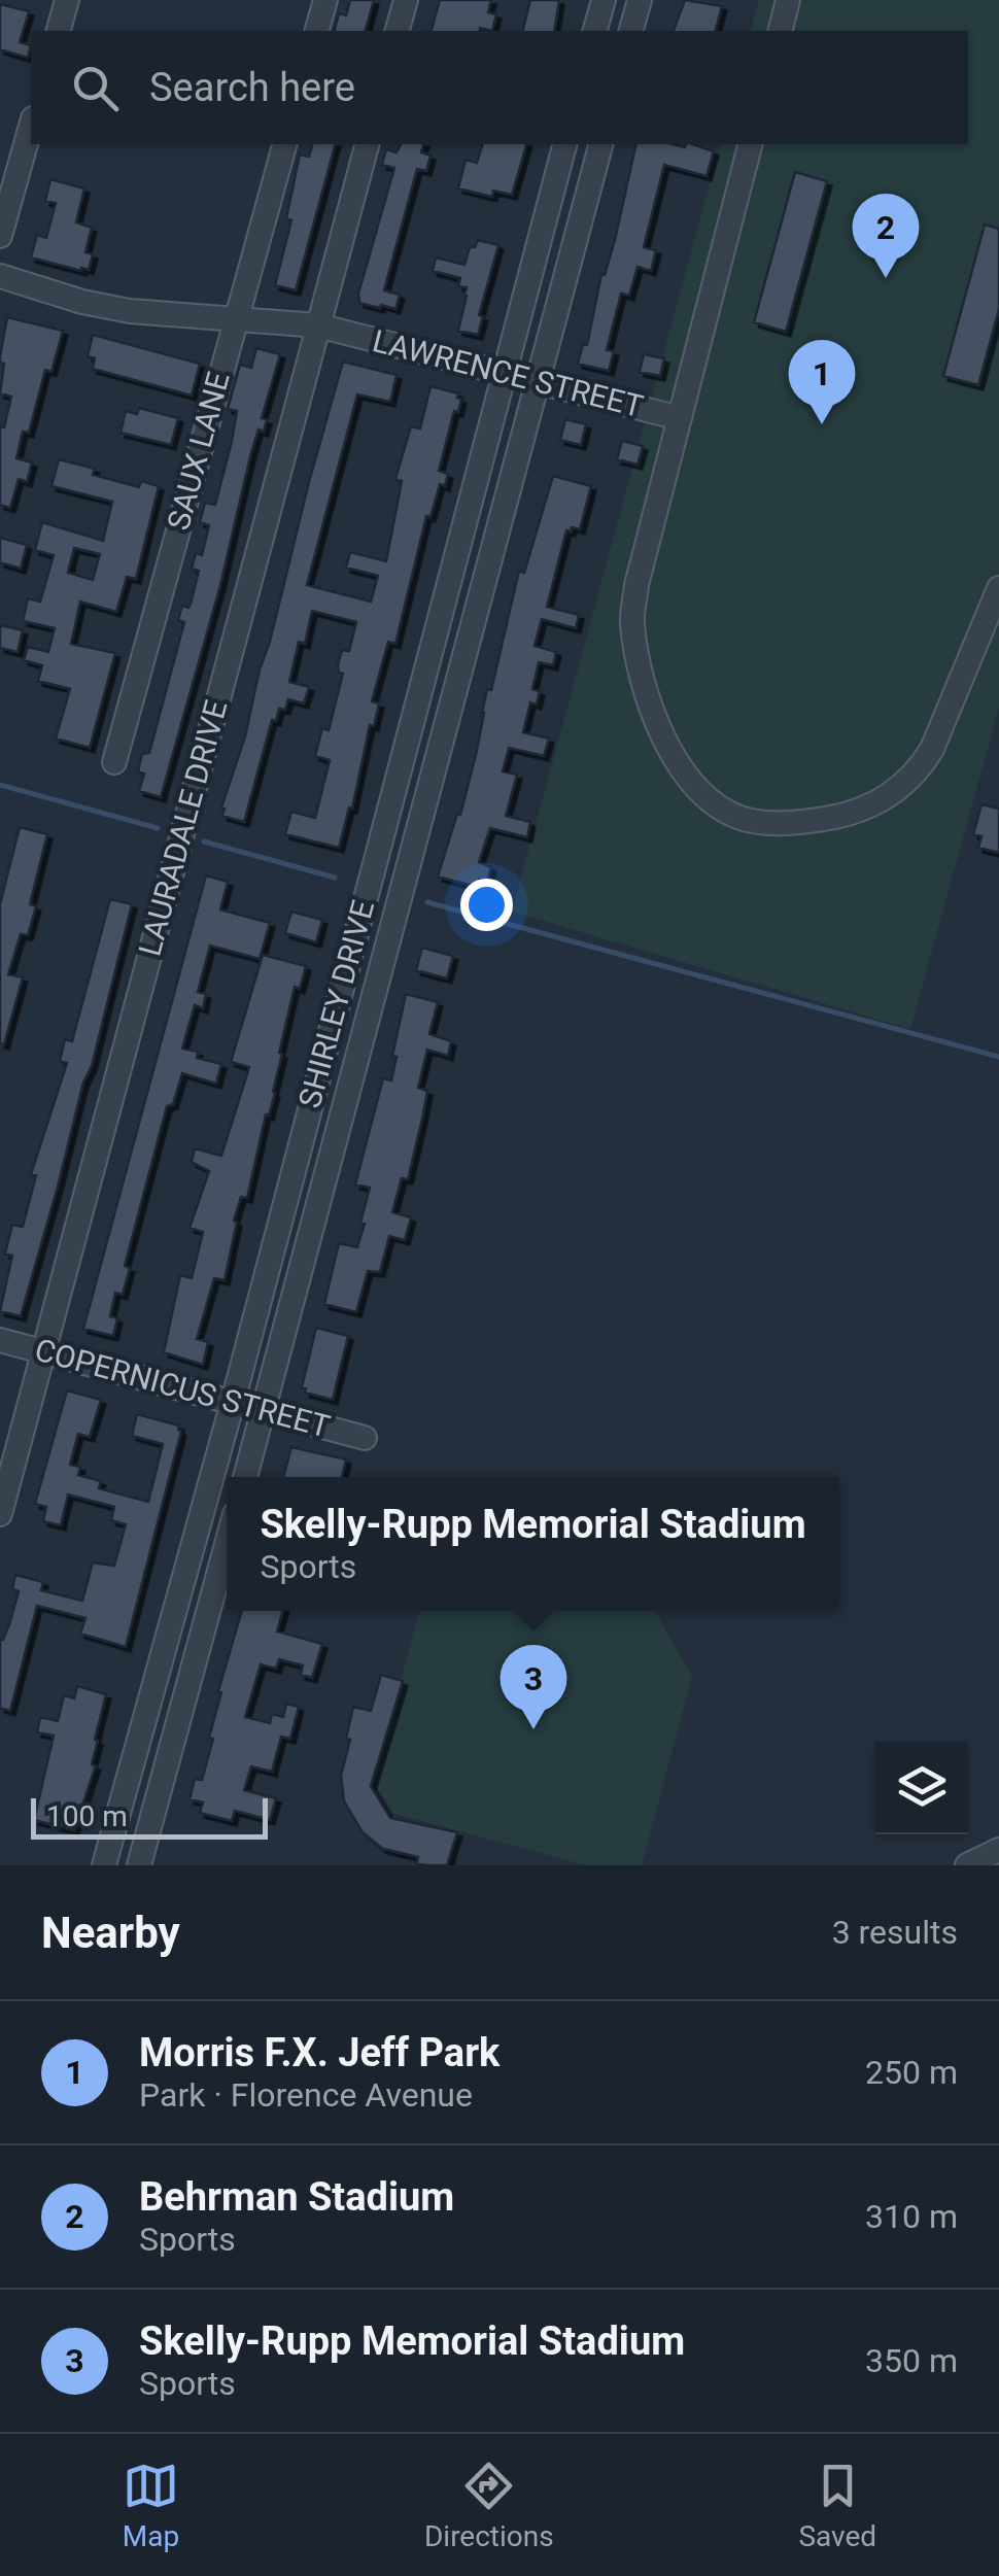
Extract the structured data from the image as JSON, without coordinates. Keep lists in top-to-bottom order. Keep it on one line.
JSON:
{"streets":{"street":["LAWRENCE STREET","SAUX LANE","LAURADALE DRIVE","SHIRLEY DRIVE","COPERNICUS STREET"]},"crossings":[["LAWRENCE STREET","SAUX LANE"],["LAWRENCE STREET","LAURADALE DRIVE"],["LAWRENCE STREET","SHIRLEY DRIVE"],["LAURADALE DRIVE","COPERNICUS STREET"],["SHIRLEY DRIVE","COPERNICUS STREET"]],"scale_bar":"100 m","page":{"search":"Search here","pins":["2","1","3"],"popup":["Skelly-Rupp Memorial Stadium","Sports"],"scale":"100 m","heading":["Nearby","3 results"],"list":[{"mark":"1","name":"Morris F.X. Jeff Park","note":"Park · Florence Avenue","value":"250 m"},{"mark":"2","name":"Behrman Stadium","note":"Sports","value":"310 m"},{"mark":"3","name":"Skelly-Rupp Memorial Stadium","note":"Sports","value":"350 m"}],"nav":["Map","Directions","Saved"]}}
